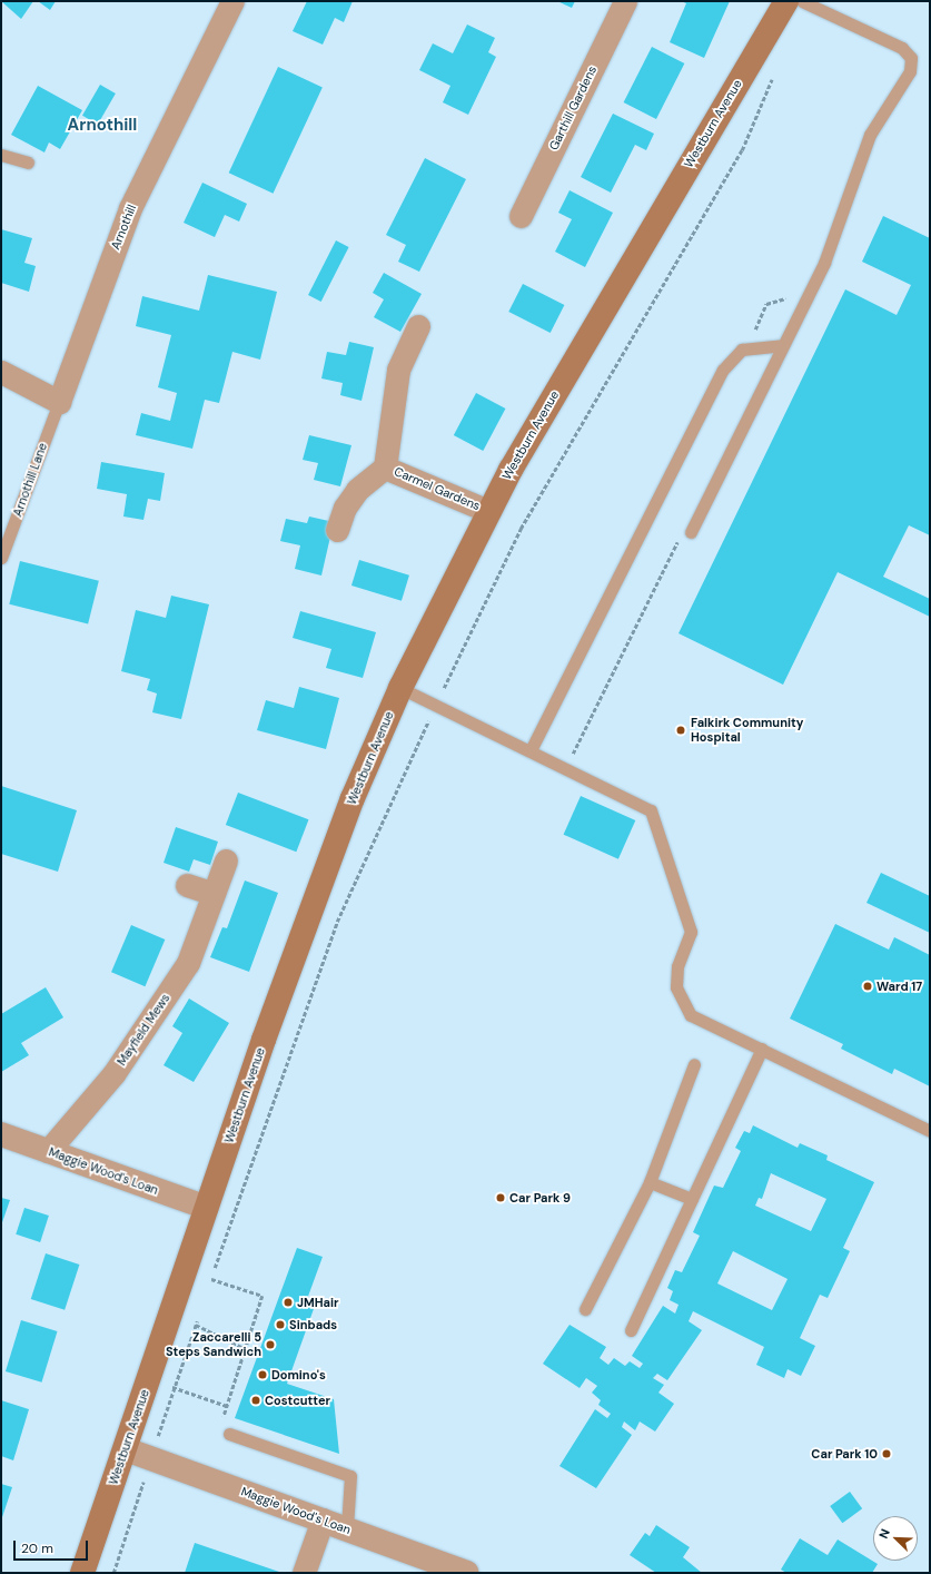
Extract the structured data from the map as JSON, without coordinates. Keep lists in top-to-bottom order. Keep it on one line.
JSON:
{"streets":{"main road":["Westburn Avenue"],"street":["Garthill Gardens","Arnothill","Carmel Gardens","Mayfield Mews","Maggie Wood's Loan"],"lane":["Arnothill Lane"]},"crossings":[["Westburn Avenue","Carmel Gardens"],["Westburn Avenue","Maggie Wood's Loan"],["Arnothill","Arnothill Lane"],["Mayfield Mews","Maggie Wood's Loan"]],"districts":["Arnothill"],"places":["Falkirk Community Hospital","Ward 17","Car Park 9","JMHair","Sinbads","Zaccarelli 5 Steps Sandwich","Domino's","Costcutter","Car Park 10"],"scale_bar":"20 m","north":"top left"}
